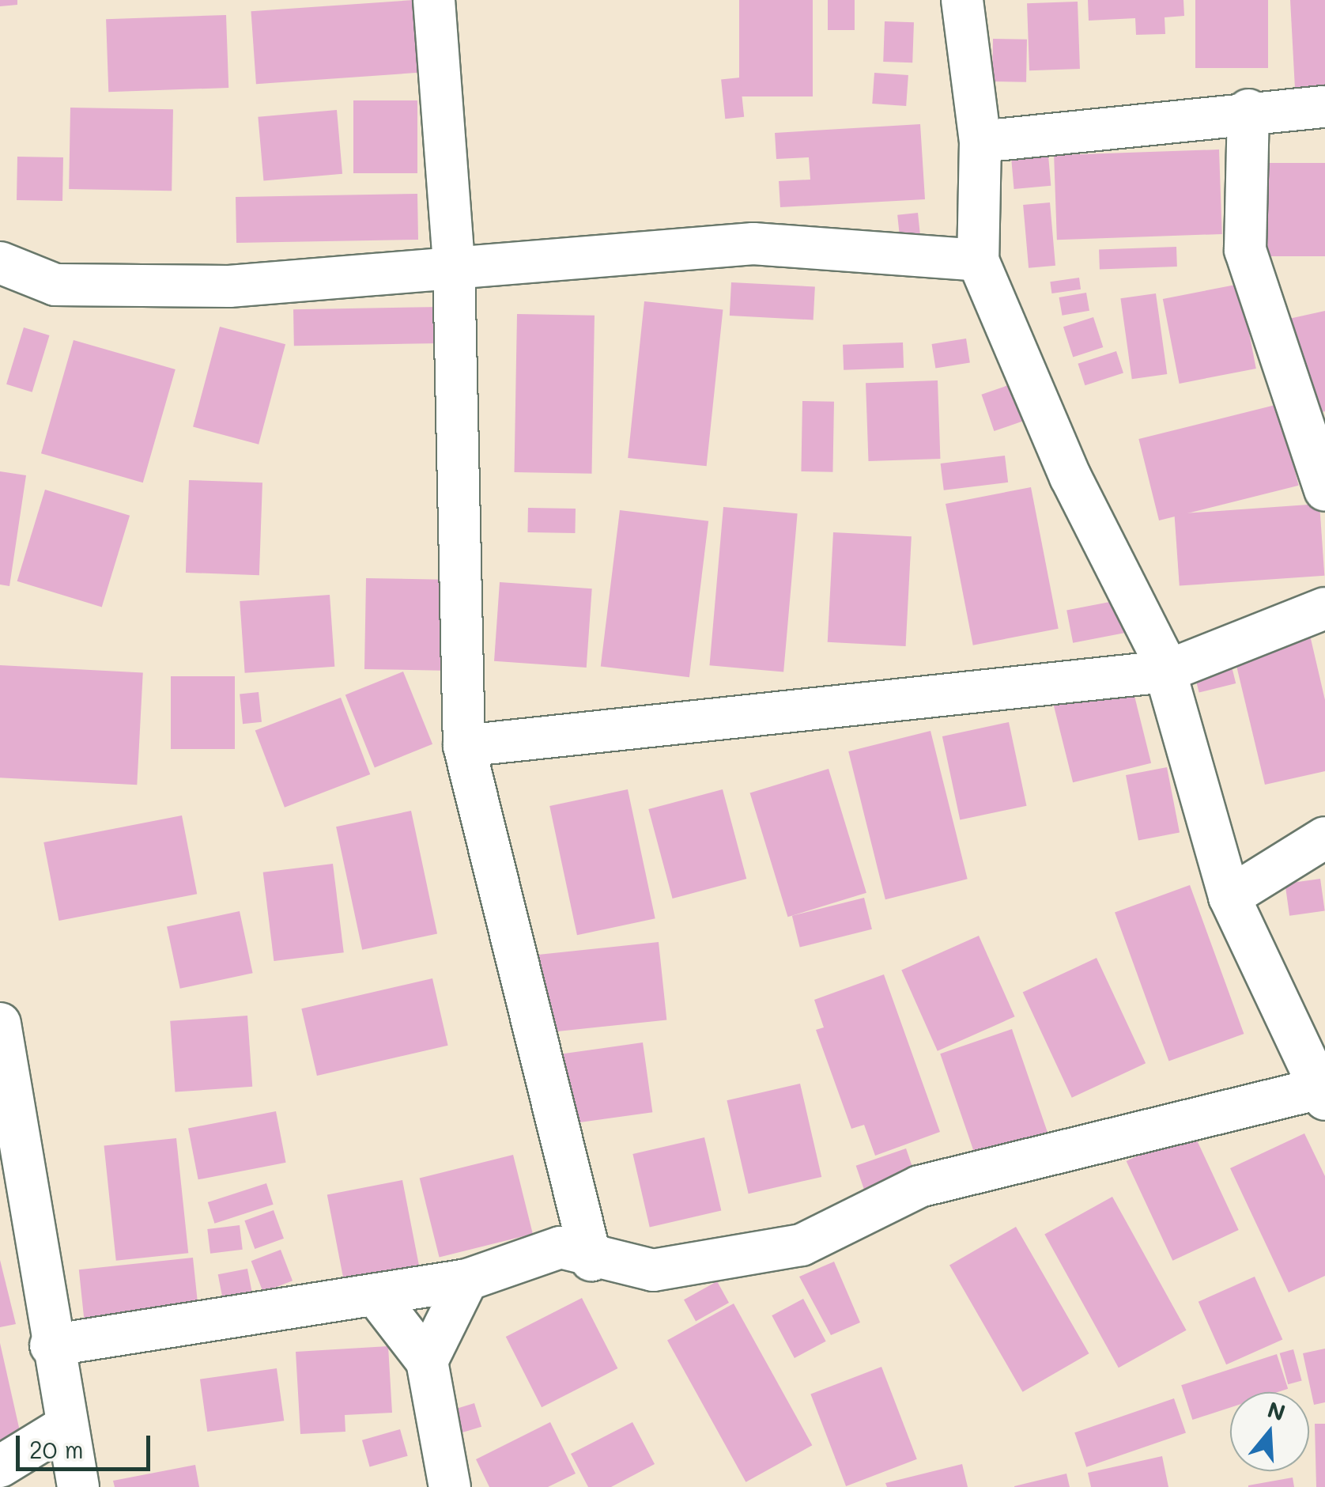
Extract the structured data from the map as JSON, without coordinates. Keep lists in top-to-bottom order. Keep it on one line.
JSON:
{"scale_bar":"20 m","north":"top"}
